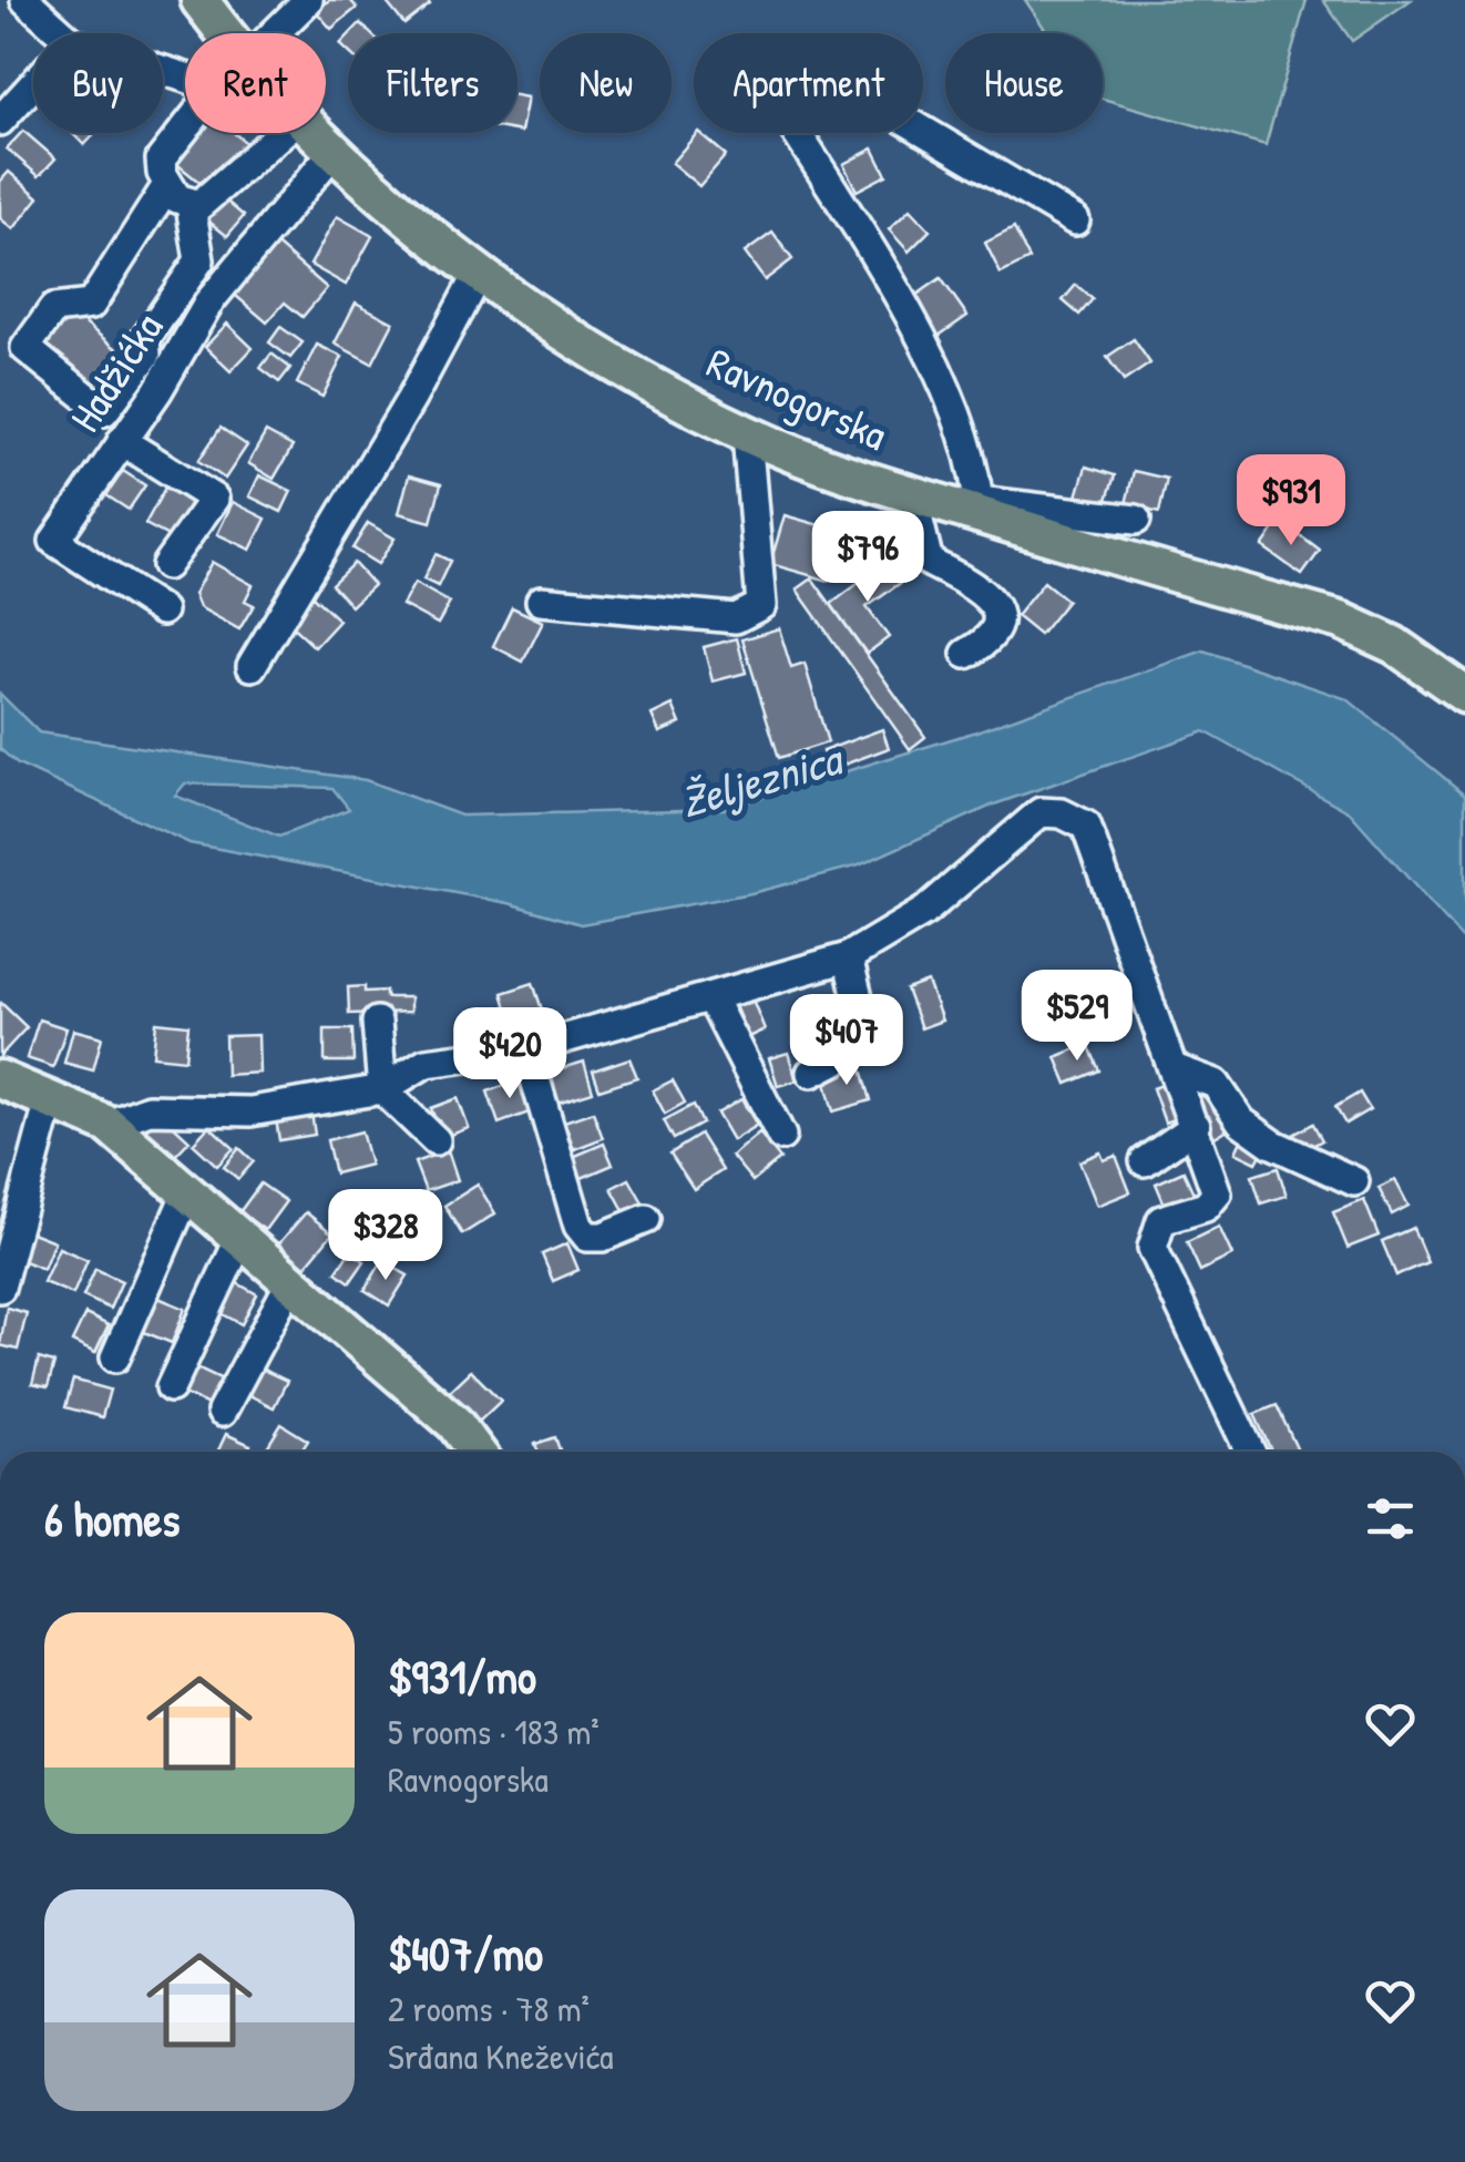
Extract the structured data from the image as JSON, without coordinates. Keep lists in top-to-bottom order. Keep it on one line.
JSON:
{"streets":{"main road":["Ravnogorska"],"street":["Hadžićka"]},"crossings":[["Hadžićka","Ravnogorska"]],"water":["Željeznica"],"page":{"chip":["Buy","Rent","Filters","New","Apartment","House"],"price":["$931","$796","$529","$407","$420","$328"],"heading":"6 homes","list":[{"name":"$931/mo","note":"5 rooms · 183 m² · Ravnogorska"},{"name":"$407/mo","note":"2 rooms · 78 m² · Srđana Kneževića"}]}}
